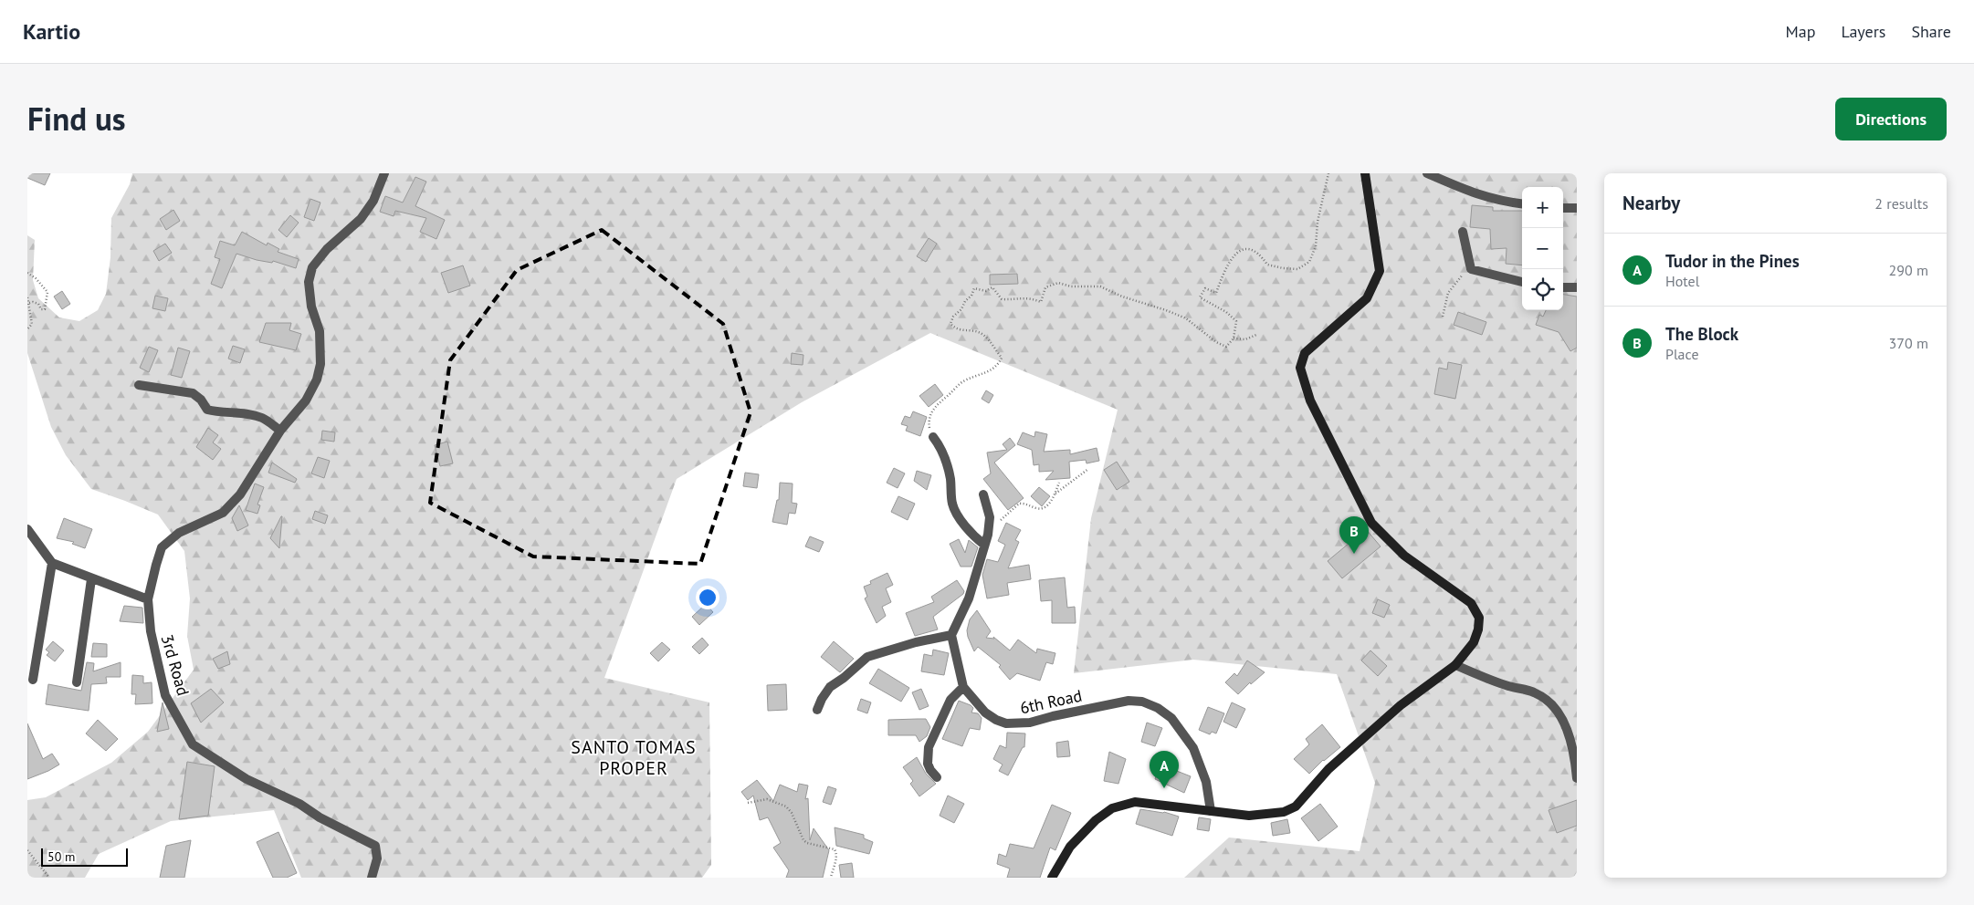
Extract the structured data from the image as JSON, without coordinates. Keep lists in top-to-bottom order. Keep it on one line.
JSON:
{"streets":{"street":["3rd Road","6th Road"]},"districts":["SANTO TOMAS PROPER"],"scale_bar":"50 m","page":{"header":"Kartio","nav":["Map","Layers","Share"],"title":"Find us","buttons":"Directions","heading":["Nearby","2 results"],"map_buttons":["+","−"],"list":[{"mark":"A","name":"Tudor in the Pines","note":"Hotel","value":"290 m"},{"mark":"B","name":"The Block","note":"Place","value":"370 m"}],"pins":["B","A"],"scale":"50 m"}}
